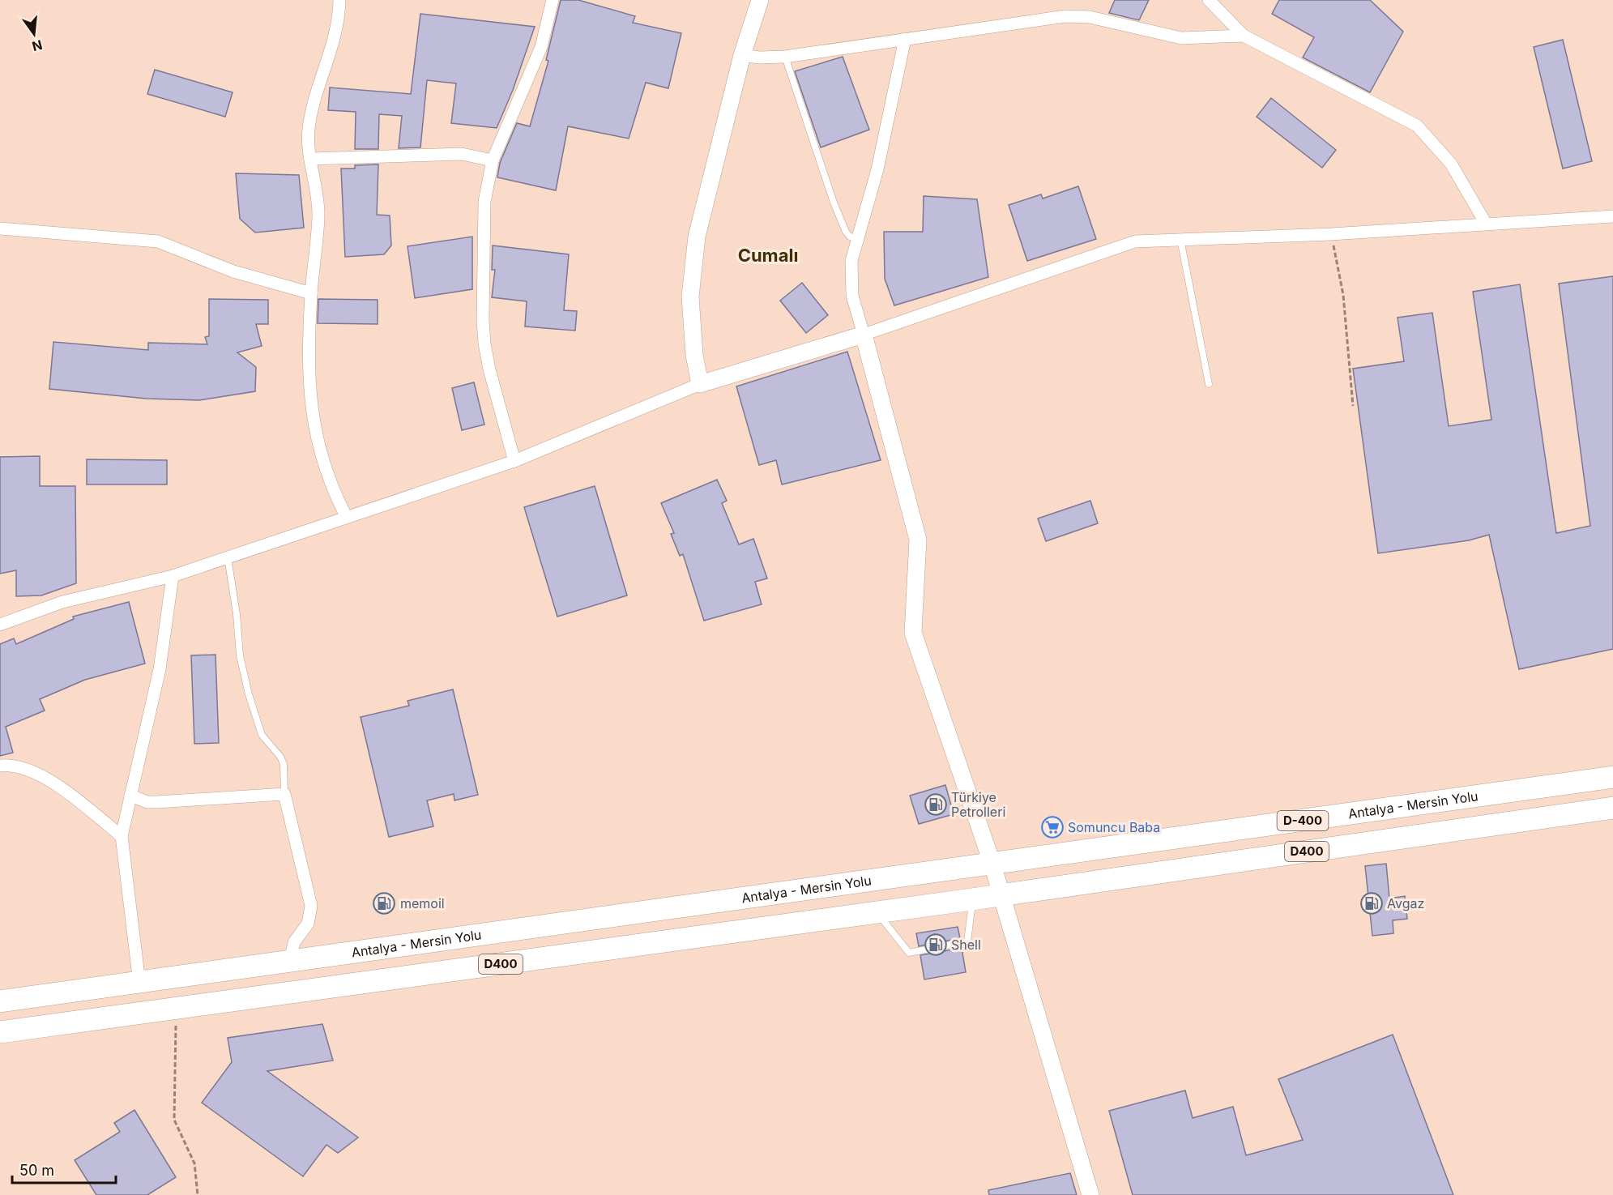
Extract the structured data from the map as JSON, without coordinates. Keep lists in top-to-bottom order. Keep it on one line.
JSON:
{"streets":{"highway":["Antalya - Mersin Yolu","D-400","D400"]},"districts":["Cumalı"],"places":{"fuel station":["Türkiye Petrolleri","memoil","Avgaz","Shell"],"supermarket":["Somuncu Baba"]},"scale_bar":"50 m","north":"bottom"}
